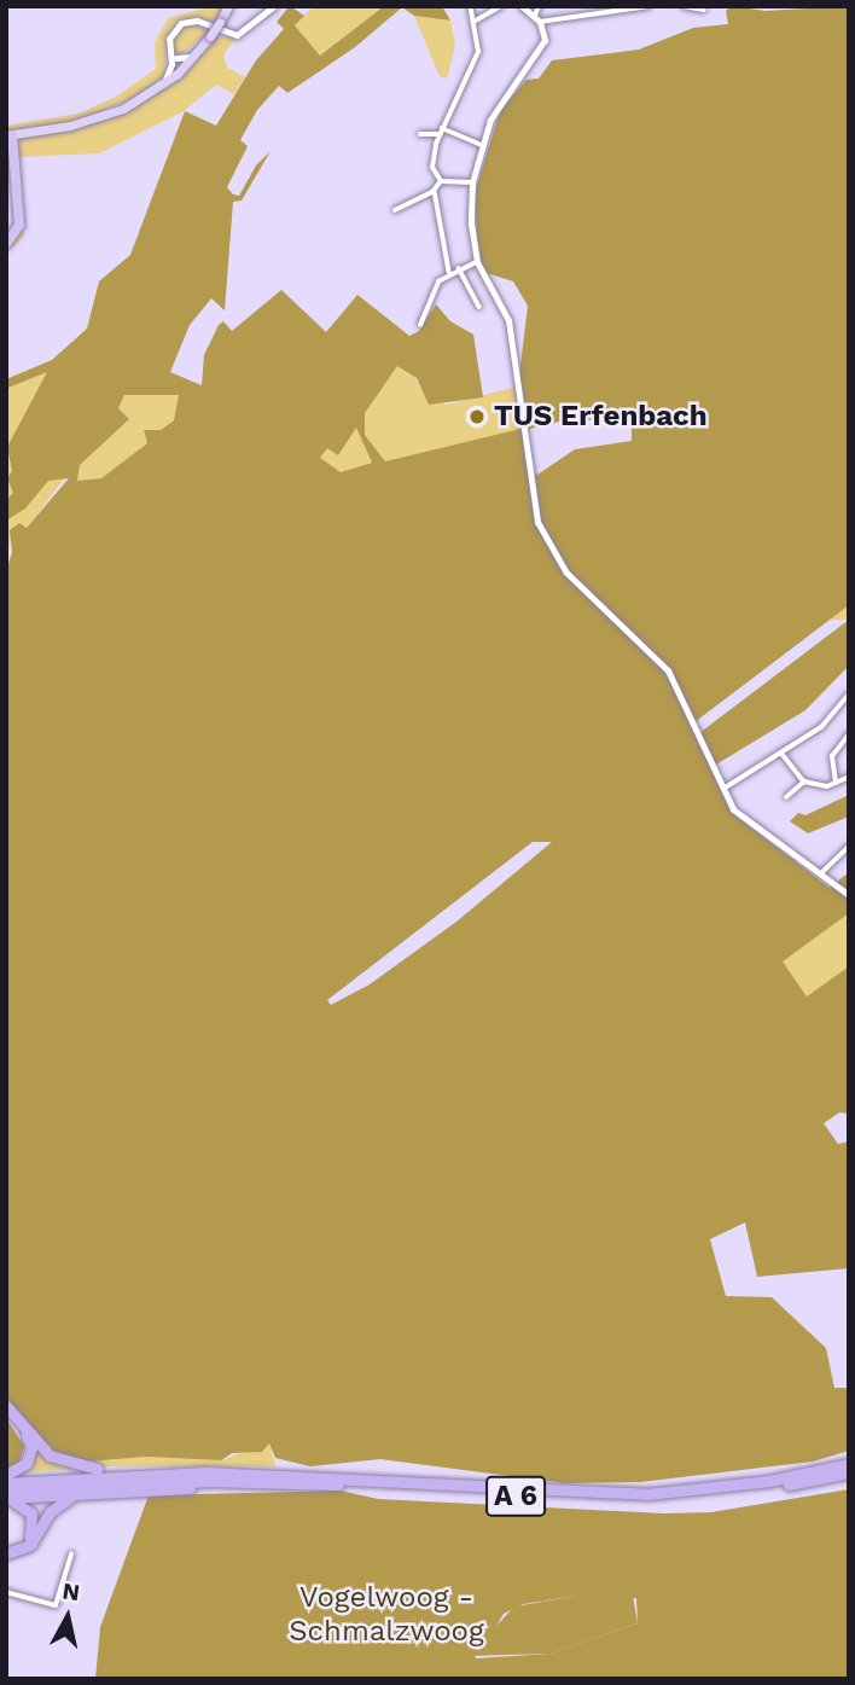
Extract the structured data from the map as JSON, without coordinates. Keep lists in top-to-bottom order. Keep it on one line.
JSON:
{"streets":{"highway":["A 6"]},"parks":["Vogelwoog - Schmalzwoog"],"places":["TUS Erfenbach"],"north":"top"}
